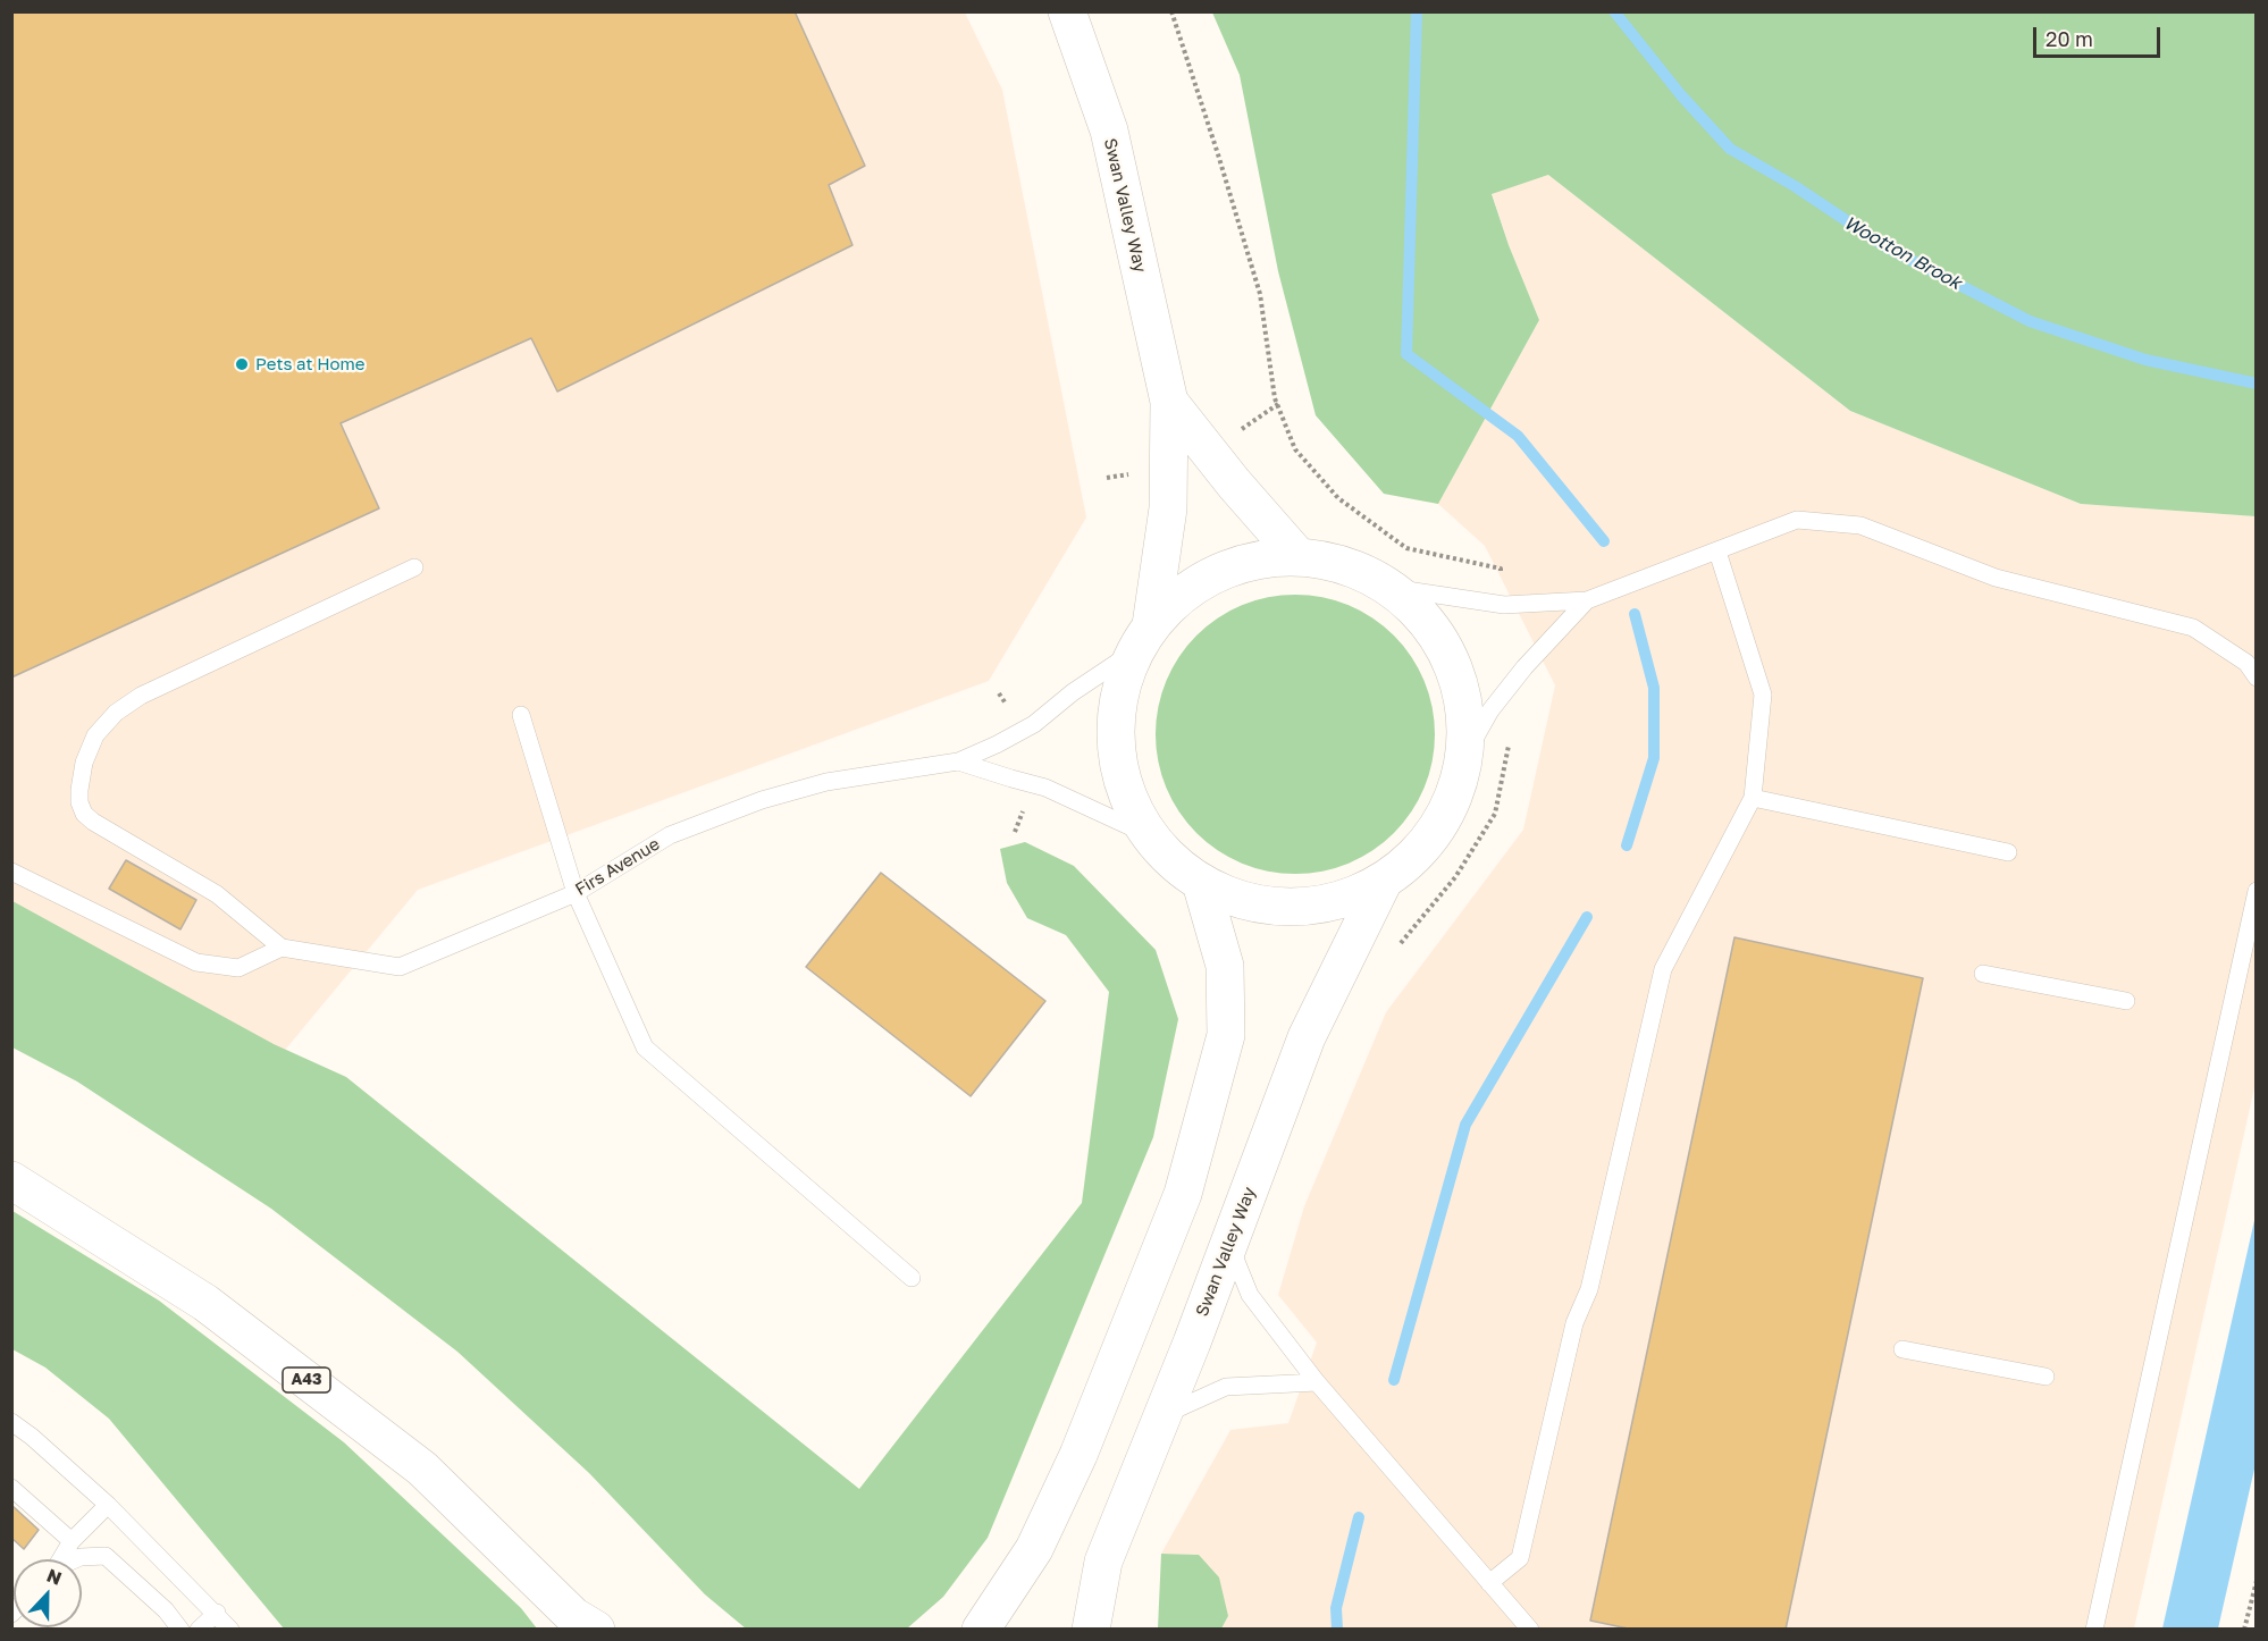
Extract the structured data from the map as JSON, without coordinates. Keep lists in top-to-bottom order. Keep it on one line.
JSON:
{"streets":{"main road":["Swan Valley Way","A43"],"lane":["Firs Avenue"]},"crossings":[["Swan Valley Way","Firs Avenue"]],"water":["Wootton Brook"],"places":["Pets at Home"],"scale_bar":"20 m","north":"top"}
